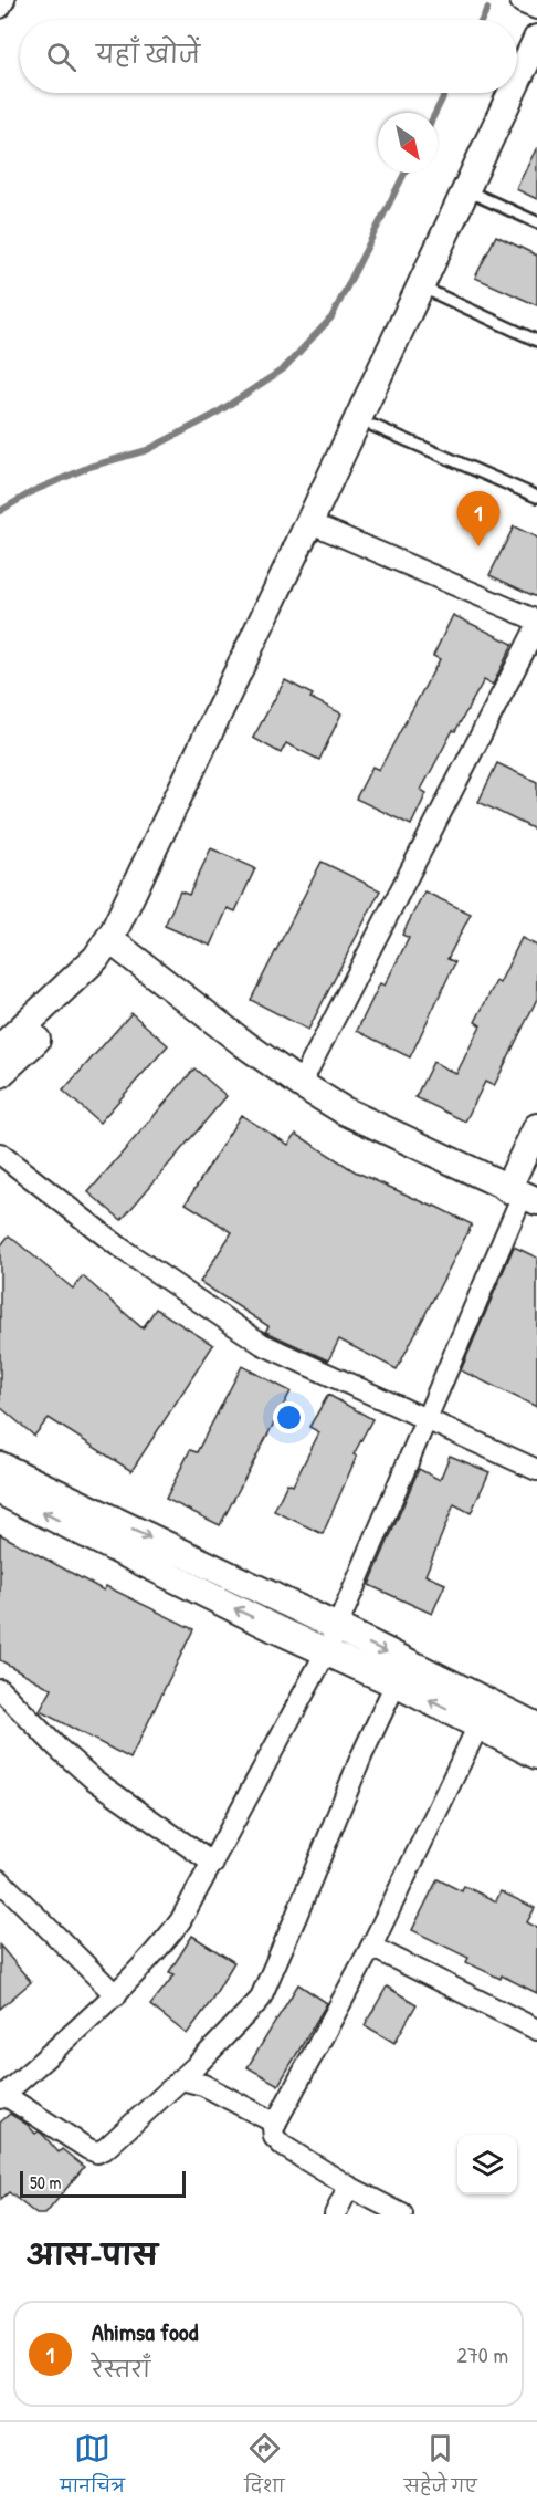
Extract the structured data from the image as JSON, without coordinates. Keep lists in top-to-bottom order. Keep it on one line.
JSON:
{"scale_bar":"50 m","north":"bottom right","page":{"search":"यहाँ खोजें","pins":"1","scale":"50 m","heading":"आस-पास","list":[{"mark":"1","name":"Ahimsa food","note":"रेस्तराँ","value":"270 m"}],"nav":["मानचित्र","दिशा","सहेजे गए"]}}
